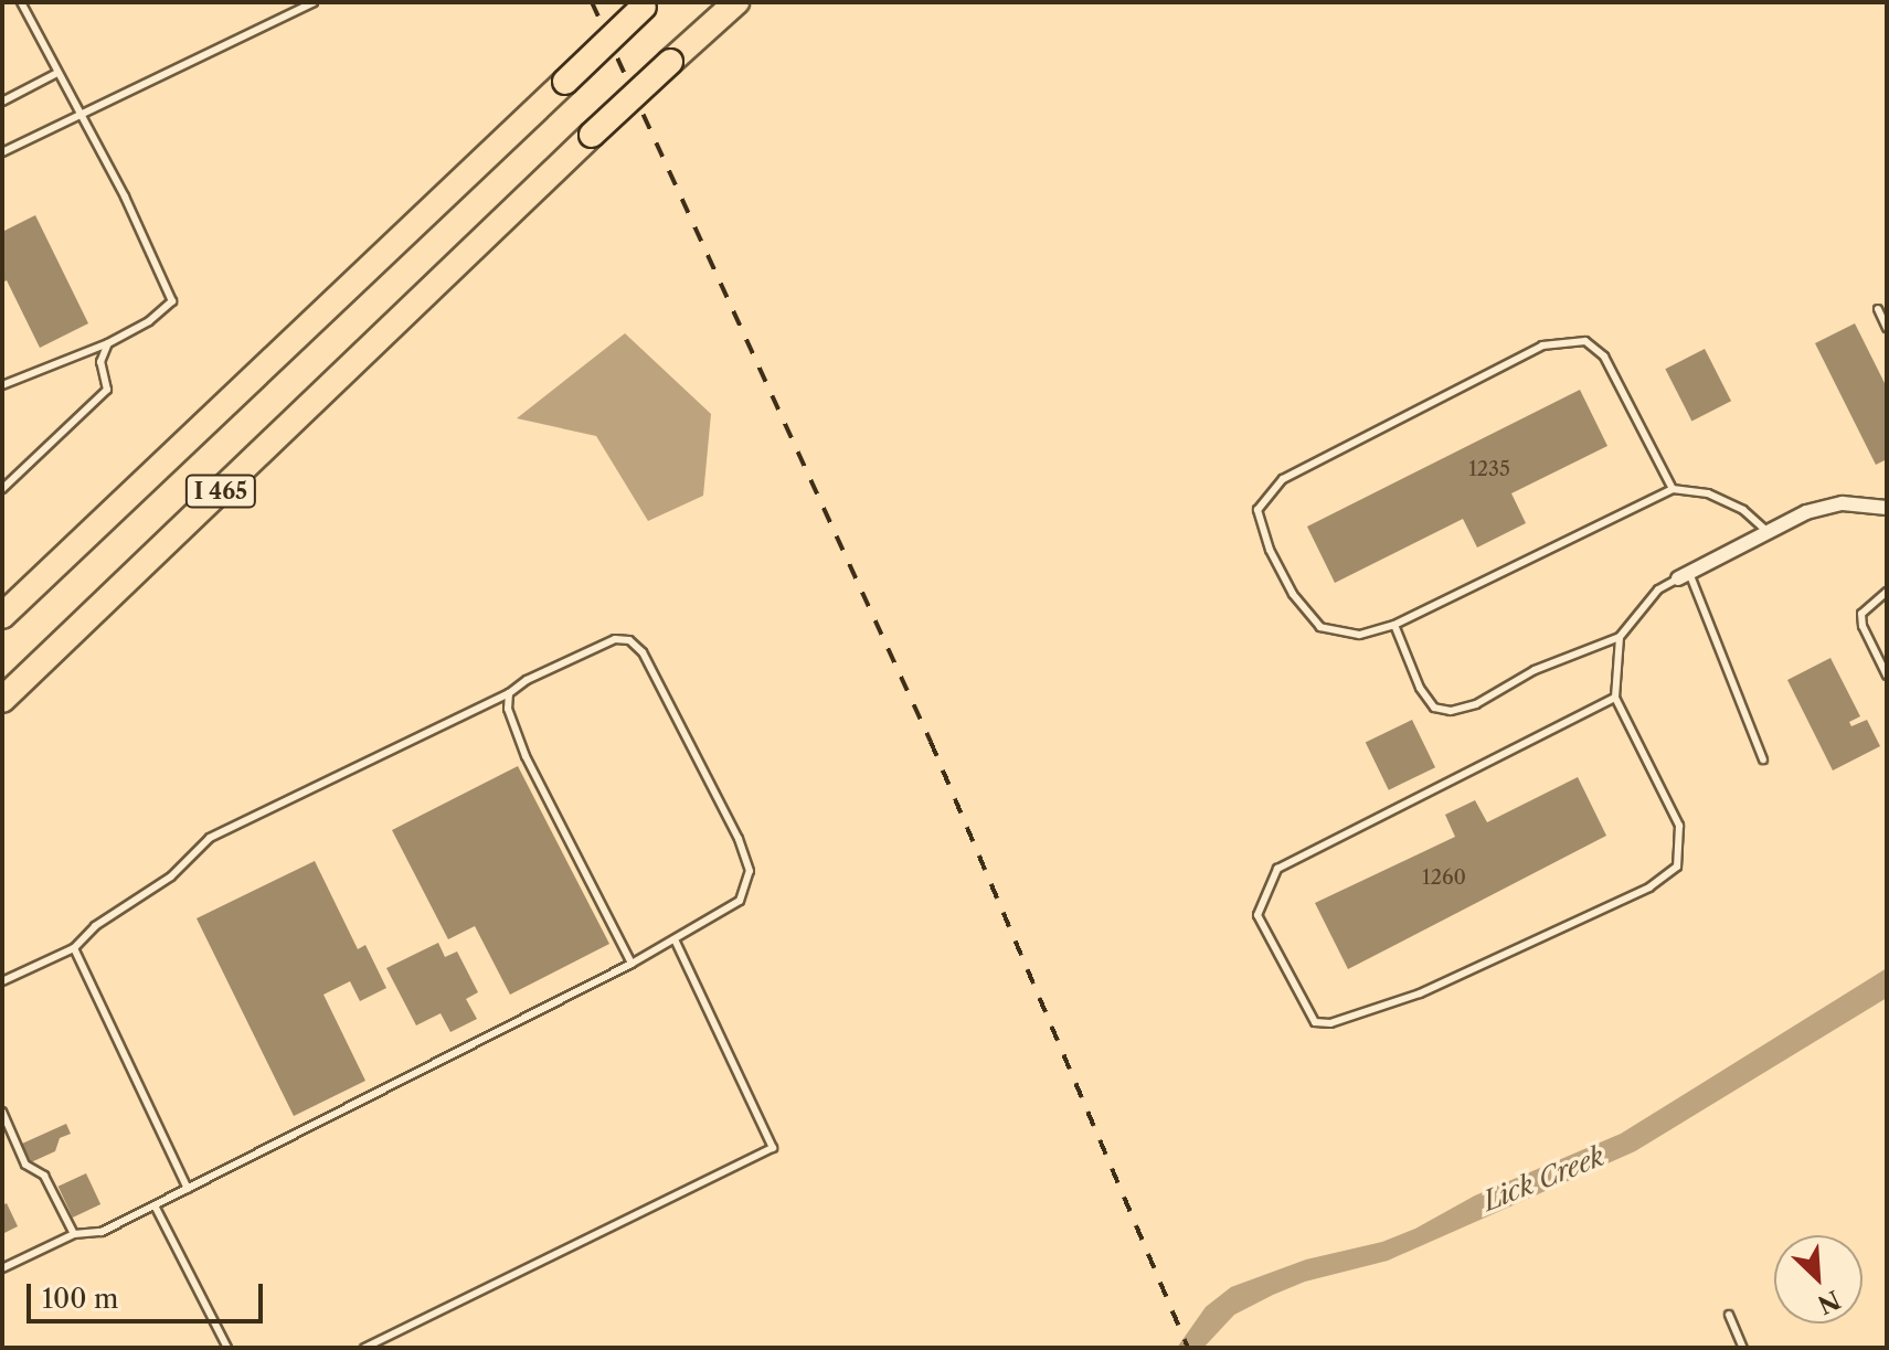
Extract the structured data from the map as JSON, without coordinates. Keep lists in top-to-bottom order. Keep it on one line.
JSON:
{"streets":{"highway":["I 465"]},"water":["Lick Creek"],"house_numbers":["1235","1260"],"scale_bar":"100 m","north":"bottom right"}
